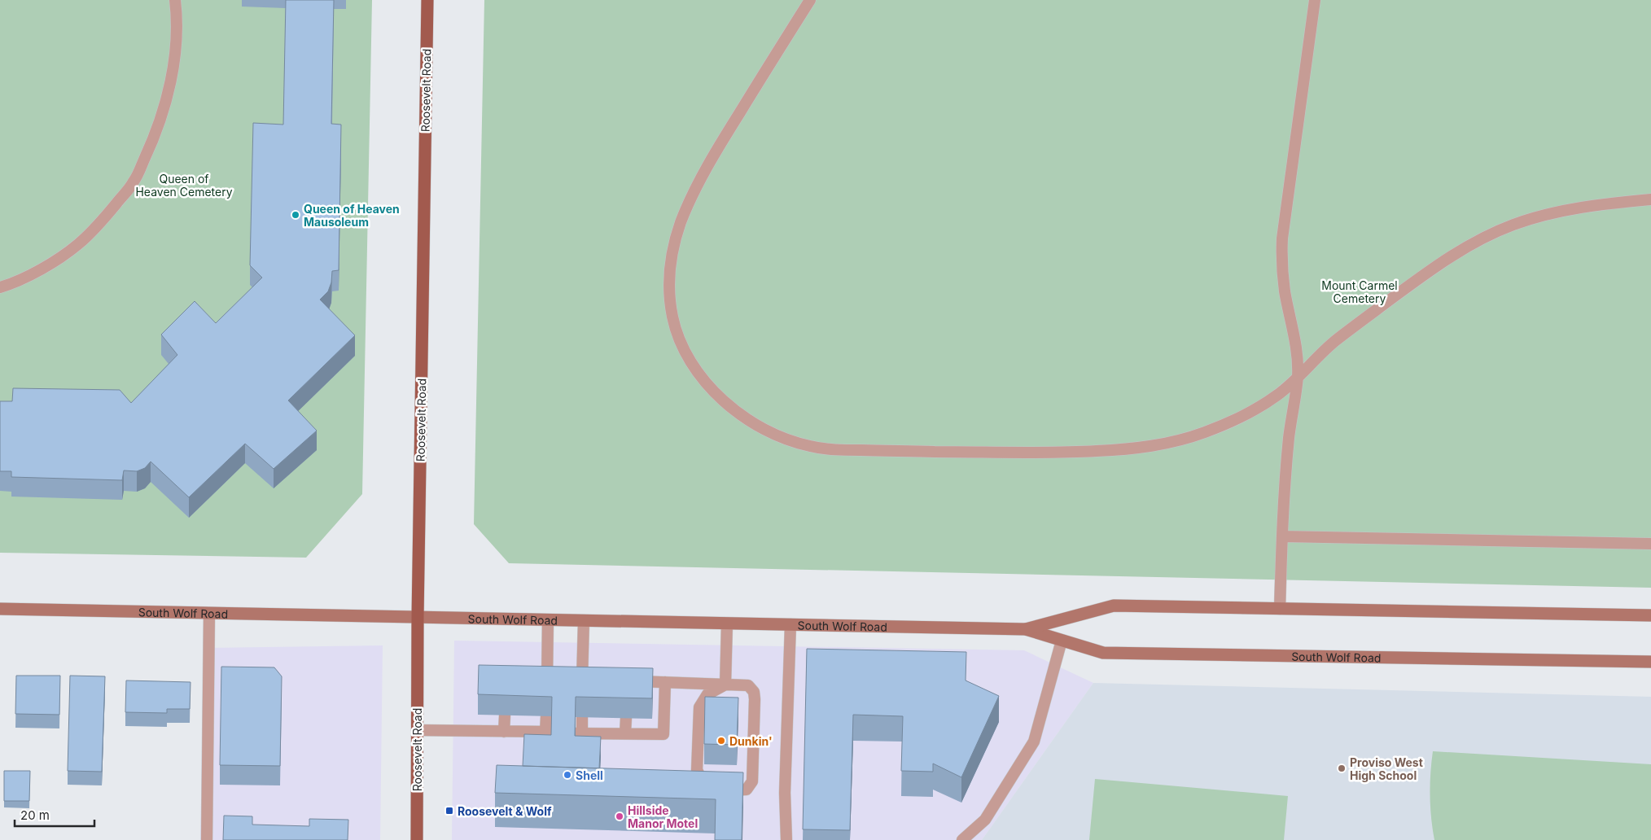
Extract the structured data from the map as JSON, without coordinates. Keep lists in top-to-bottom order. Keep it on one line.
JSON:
{"streets":{"main road":["Roosevelt Road","South Wolf Road"]},"crossings":[["Roosevelt Road","South Wolf Road"]],"parks":["Queen of Heaven Cemetery","Mount Carmel Cemetery"],"places":{"other":["Queen of Heaven Mausoleum","Dunkin'","Proviso West High School","Shell","Hillside Manor Motel"],"transit":["Roosevelt & Wolf"]},"scale_bar":"20 m"}
